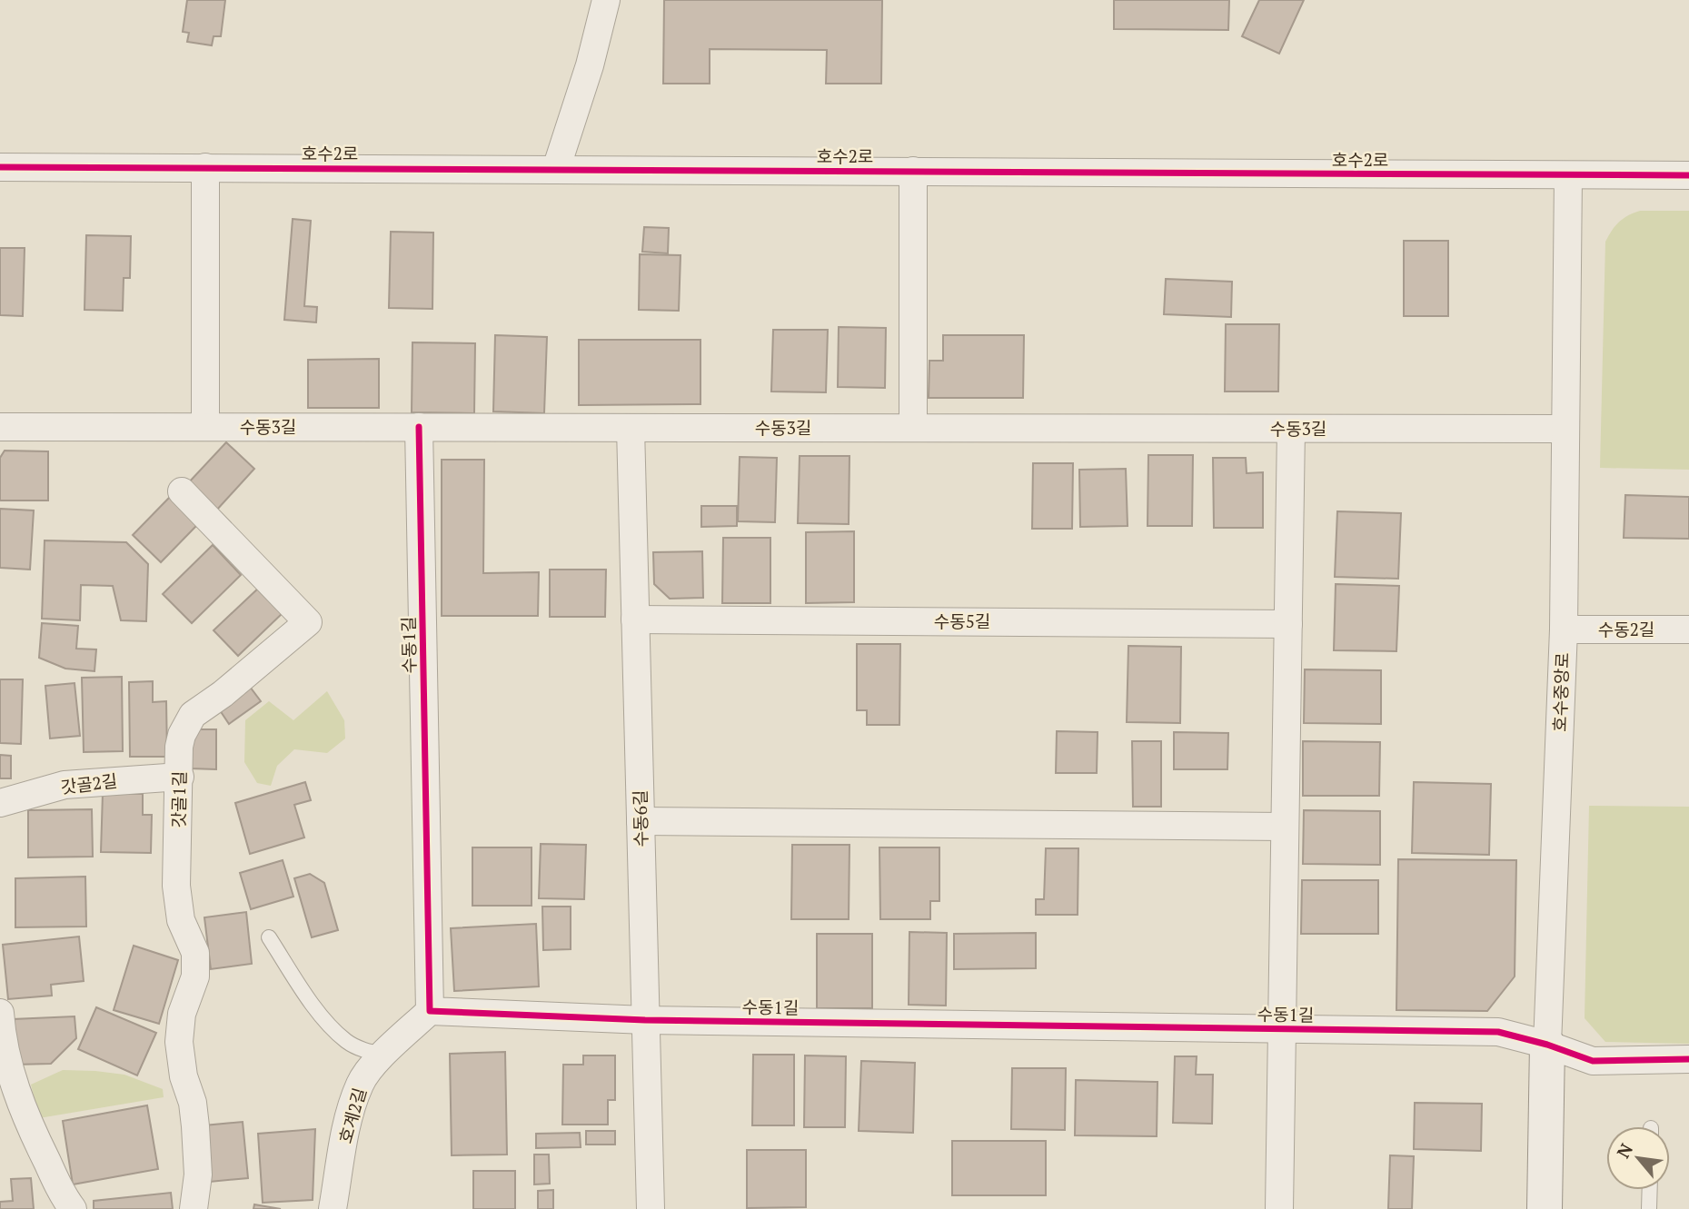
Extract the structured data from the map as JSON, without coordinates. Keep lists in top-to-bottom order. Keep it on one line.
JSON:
{"streets":{"street":["호수2로","수동3길","수동5길","수동2길","수동1길","호수중앙로","갓골2길","갓골1길","수동6길","호계2길"]},"crossings":[["호수2로","호수중앙로"],["수동3길","수동1길"],["수동3길","호수중앙로"],["수동3길","수동6길"],["수동5길","수동6길"],["수동2길","호수중앙로"],["수동1길","호수중앙로"],["수동1길","수동6길"],["수동1길","호계2길"],["갓골2길","갓골1길"]],"north":"top left"}
